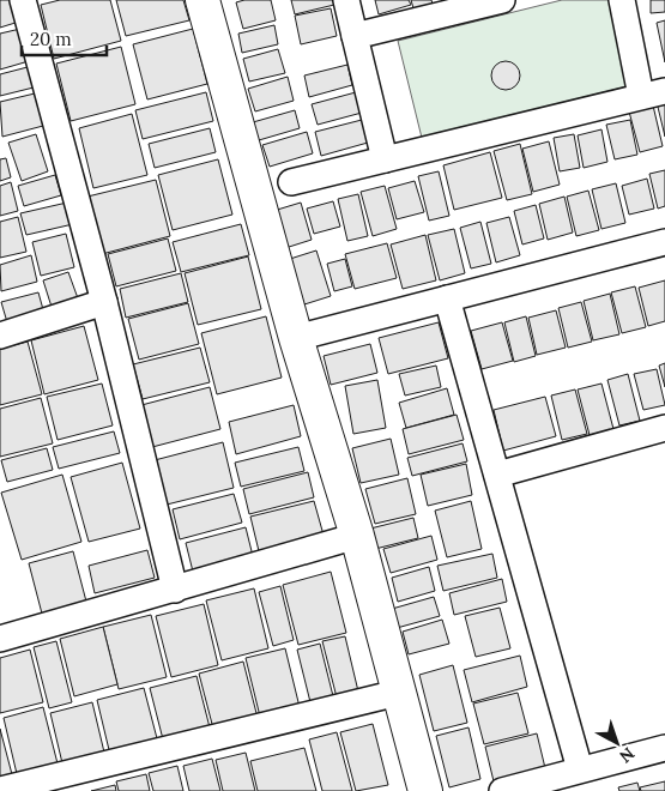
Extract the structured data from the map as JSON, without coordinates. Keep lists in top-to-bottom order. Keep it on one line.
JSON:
{"scale_bar":"20 m","north":"bottom right"}
